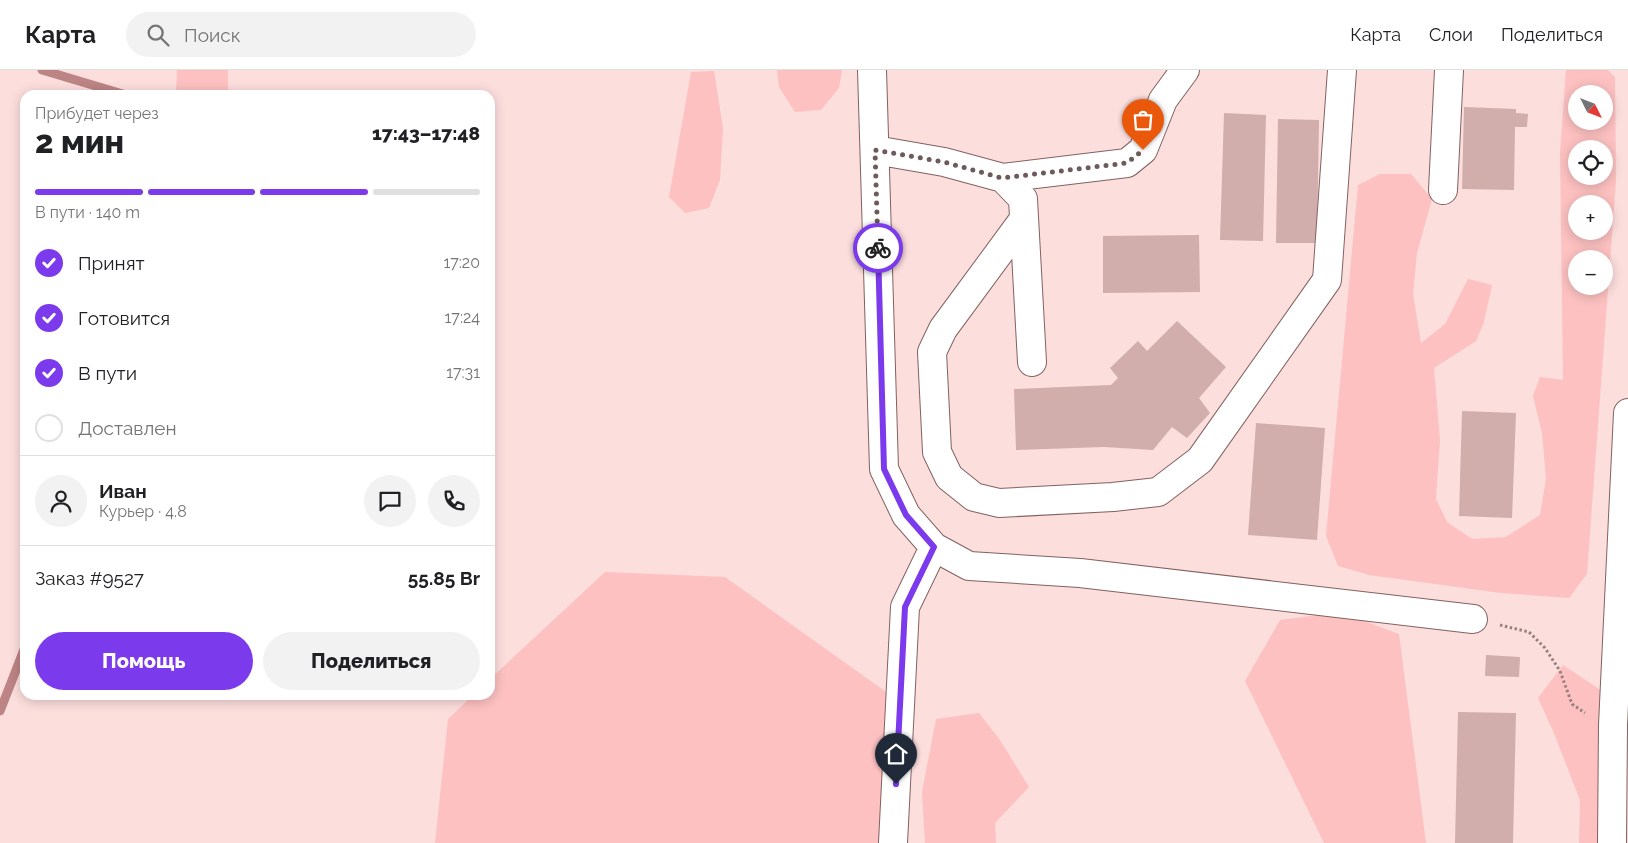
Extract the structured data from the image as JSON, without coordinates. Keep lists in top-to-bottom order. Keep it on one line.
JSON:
{"north":"bottom right","page":{"header":"Карта","search":"Поиск","nav":["Карта","Слои","Поделиться"],"map_buttons":["+","−"],"heading":["2 мин","Прибудет через","17:43–17:48"],"panel":["Иван","Курьер · 4.8","Заказ #9527","55.85 Br"],"bar":"В пути · 140 m","list":[["Принят","17:20"],["Готовится","17:24"],["В пути","17:31"],"Доставлен"],"buttons":["Помощь","Поделиться"]}}
